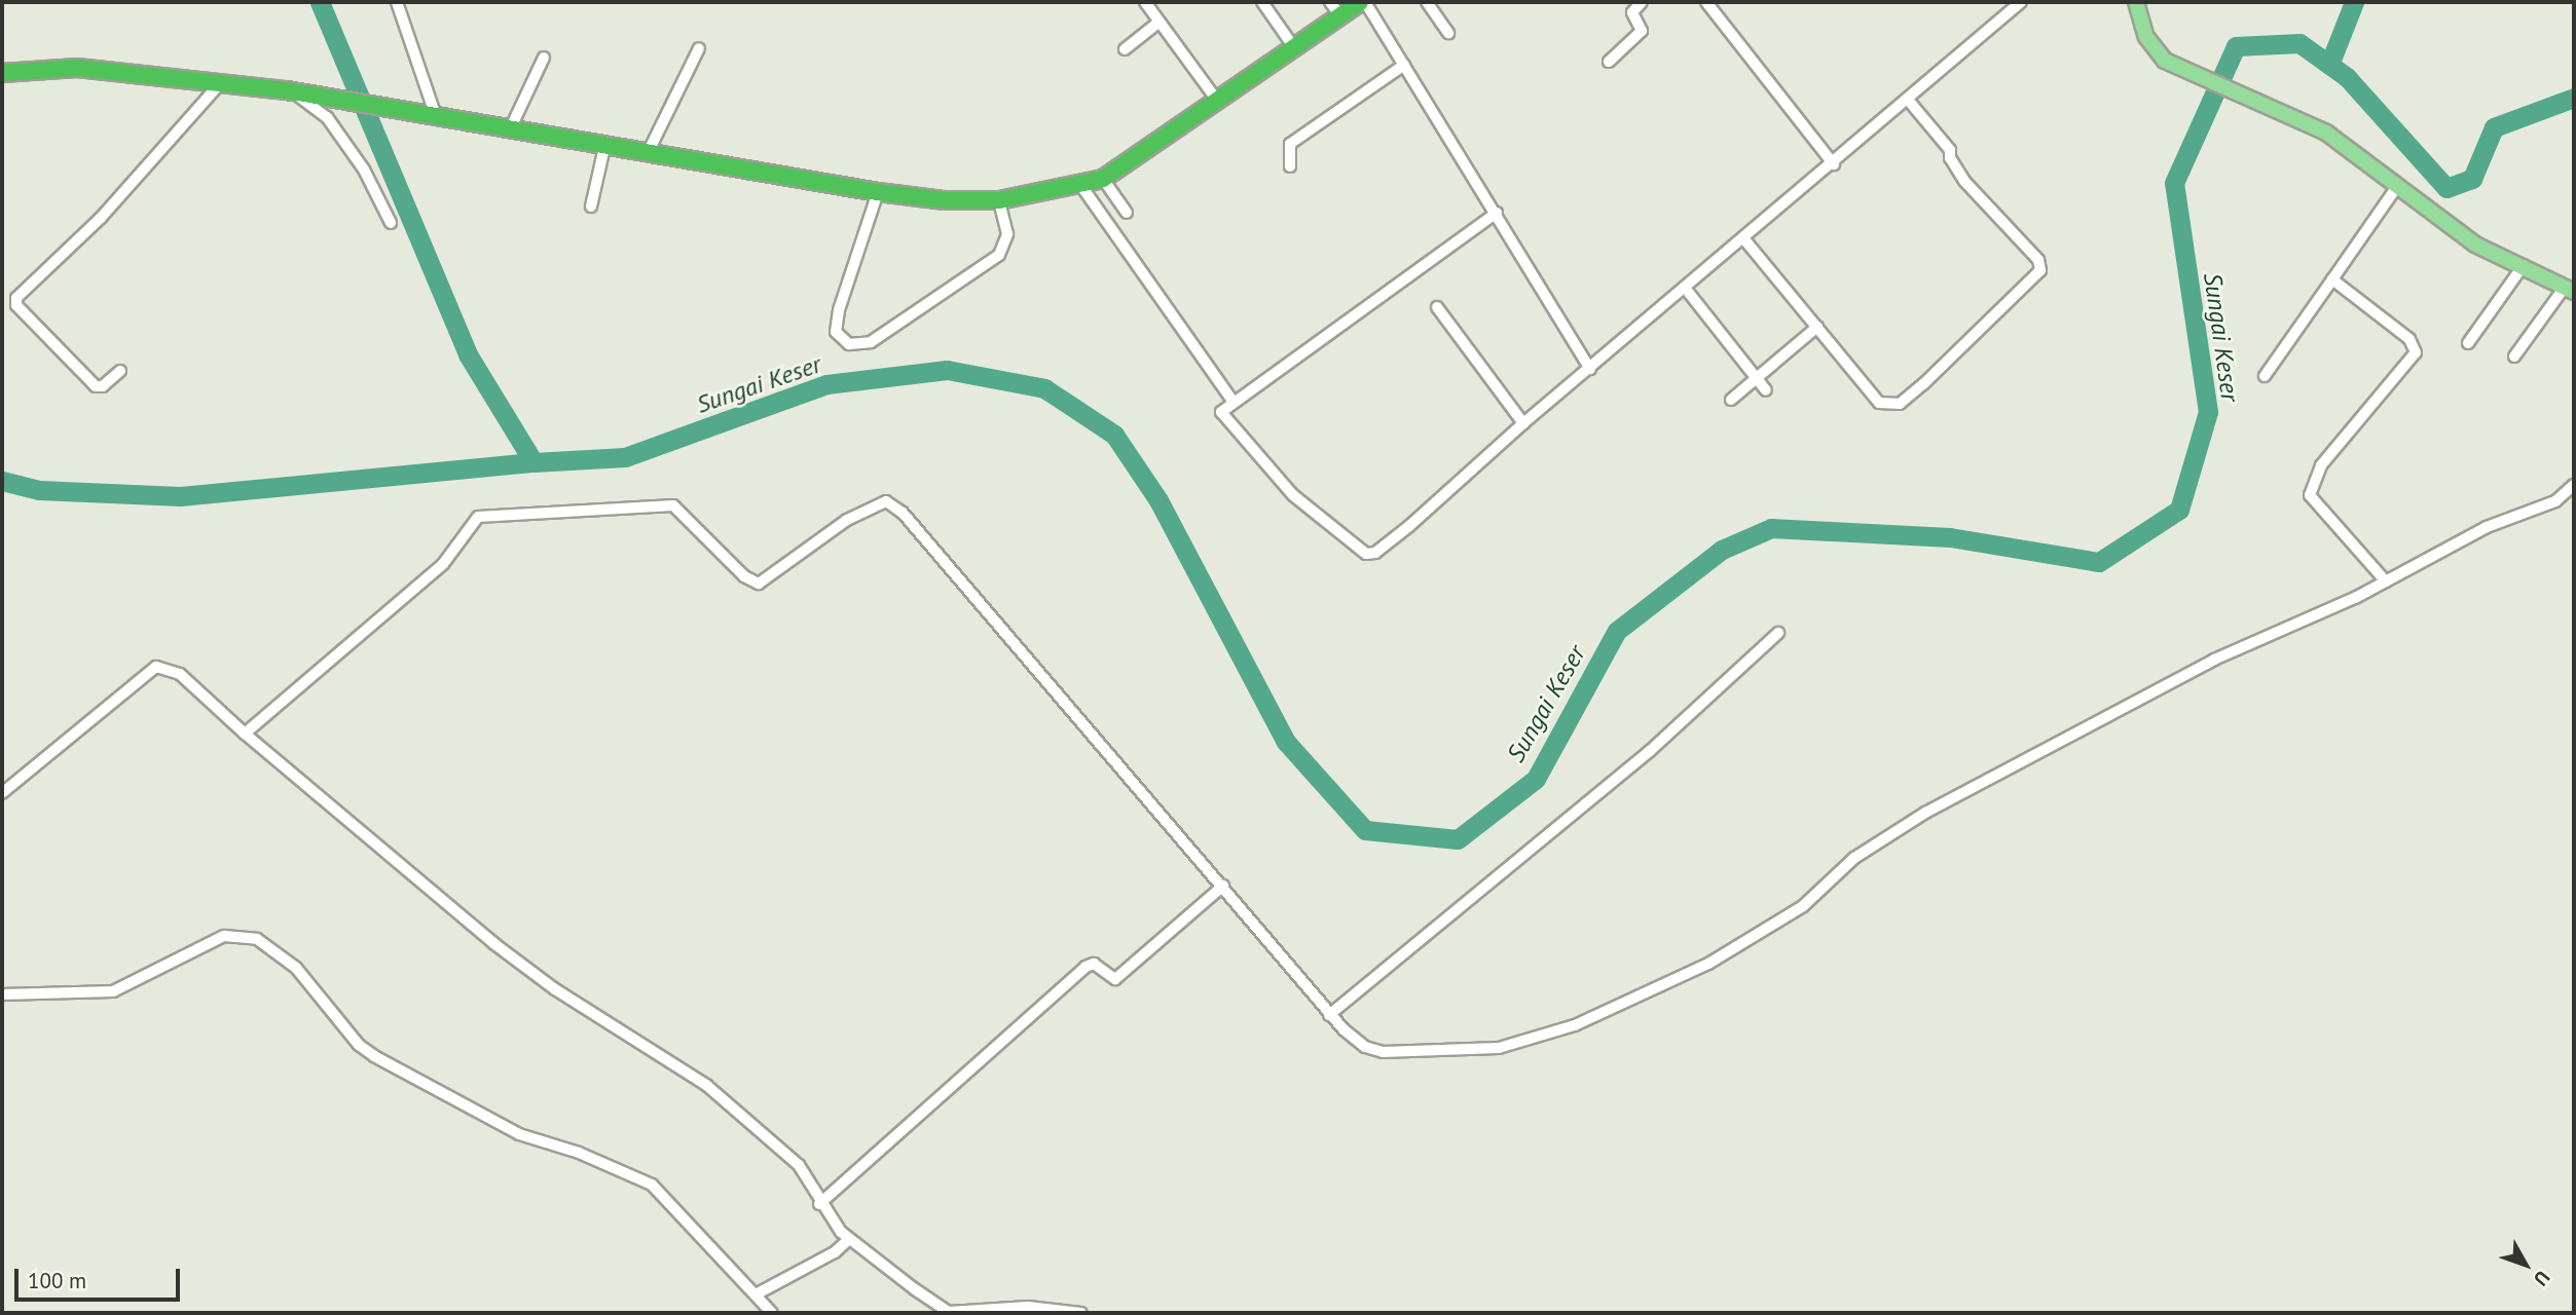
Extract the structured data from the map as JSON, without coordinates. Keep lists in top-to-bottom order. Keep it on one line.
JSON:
{"water":["Sungai Keser"],"scale_bar":"100 m","north":"bottom right"}
